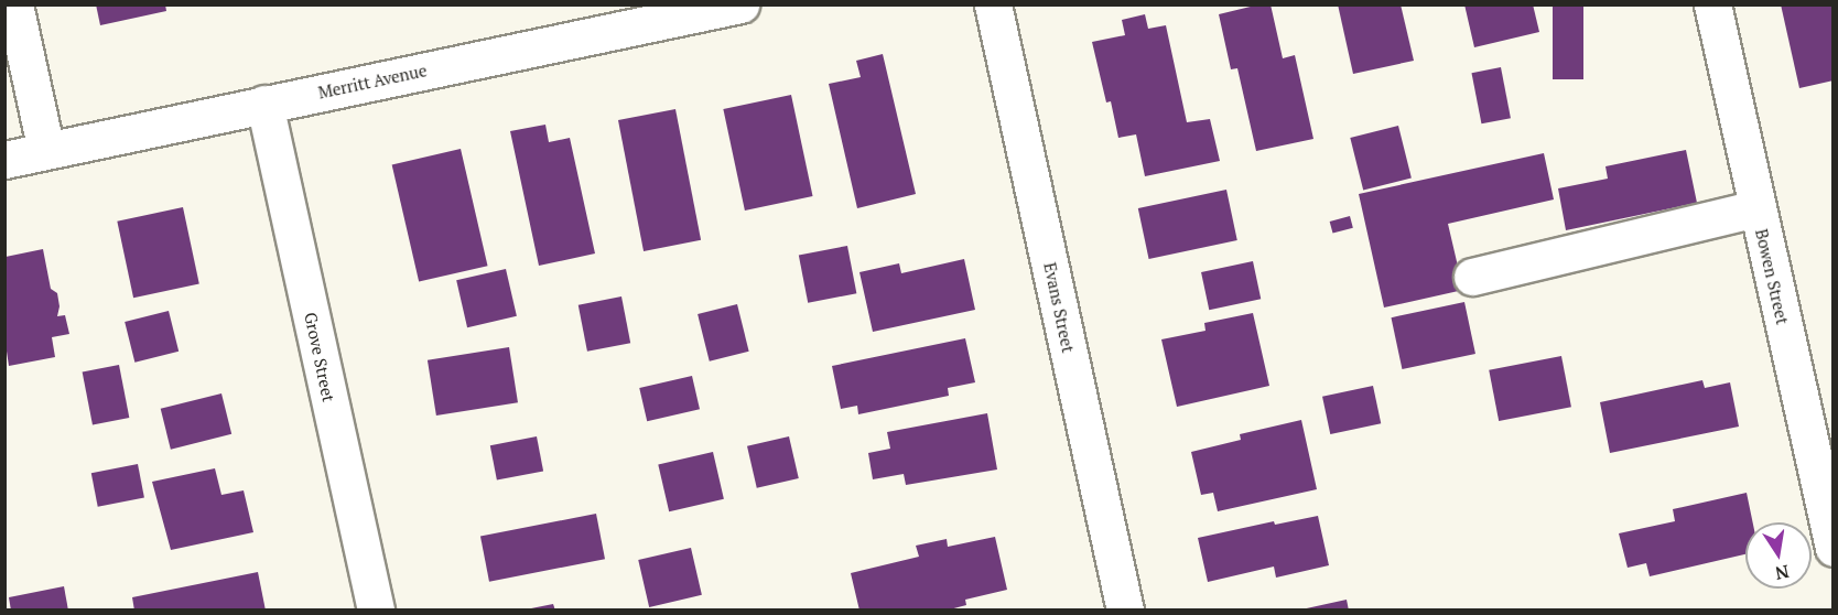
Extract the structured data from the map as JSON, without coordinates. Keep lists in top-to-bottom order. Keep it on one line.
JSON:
{"streets":{"street":["Merritt Avenue","Bowen Street","Evans Street","Grove Street"]},"crossings":[["Merritt Avenue","Grove Street"]],"north":"bottom"}
